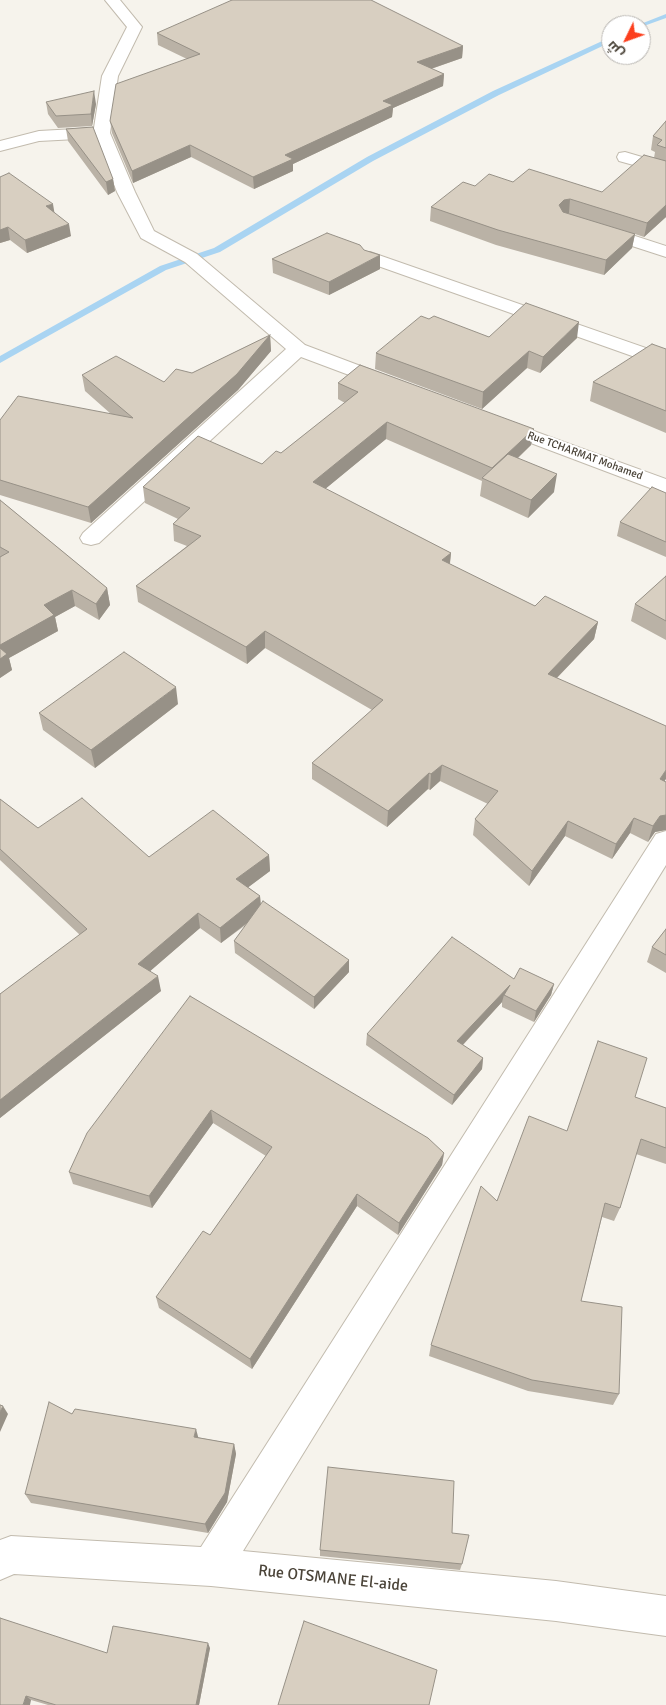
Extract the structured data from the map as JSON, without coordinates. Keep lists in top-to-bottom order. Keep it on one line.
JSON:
{"streets":{"street":["Rue TCHARMAT Mohamed","Rue OTSMANE El-aide"]},"north":"bottom left"}
